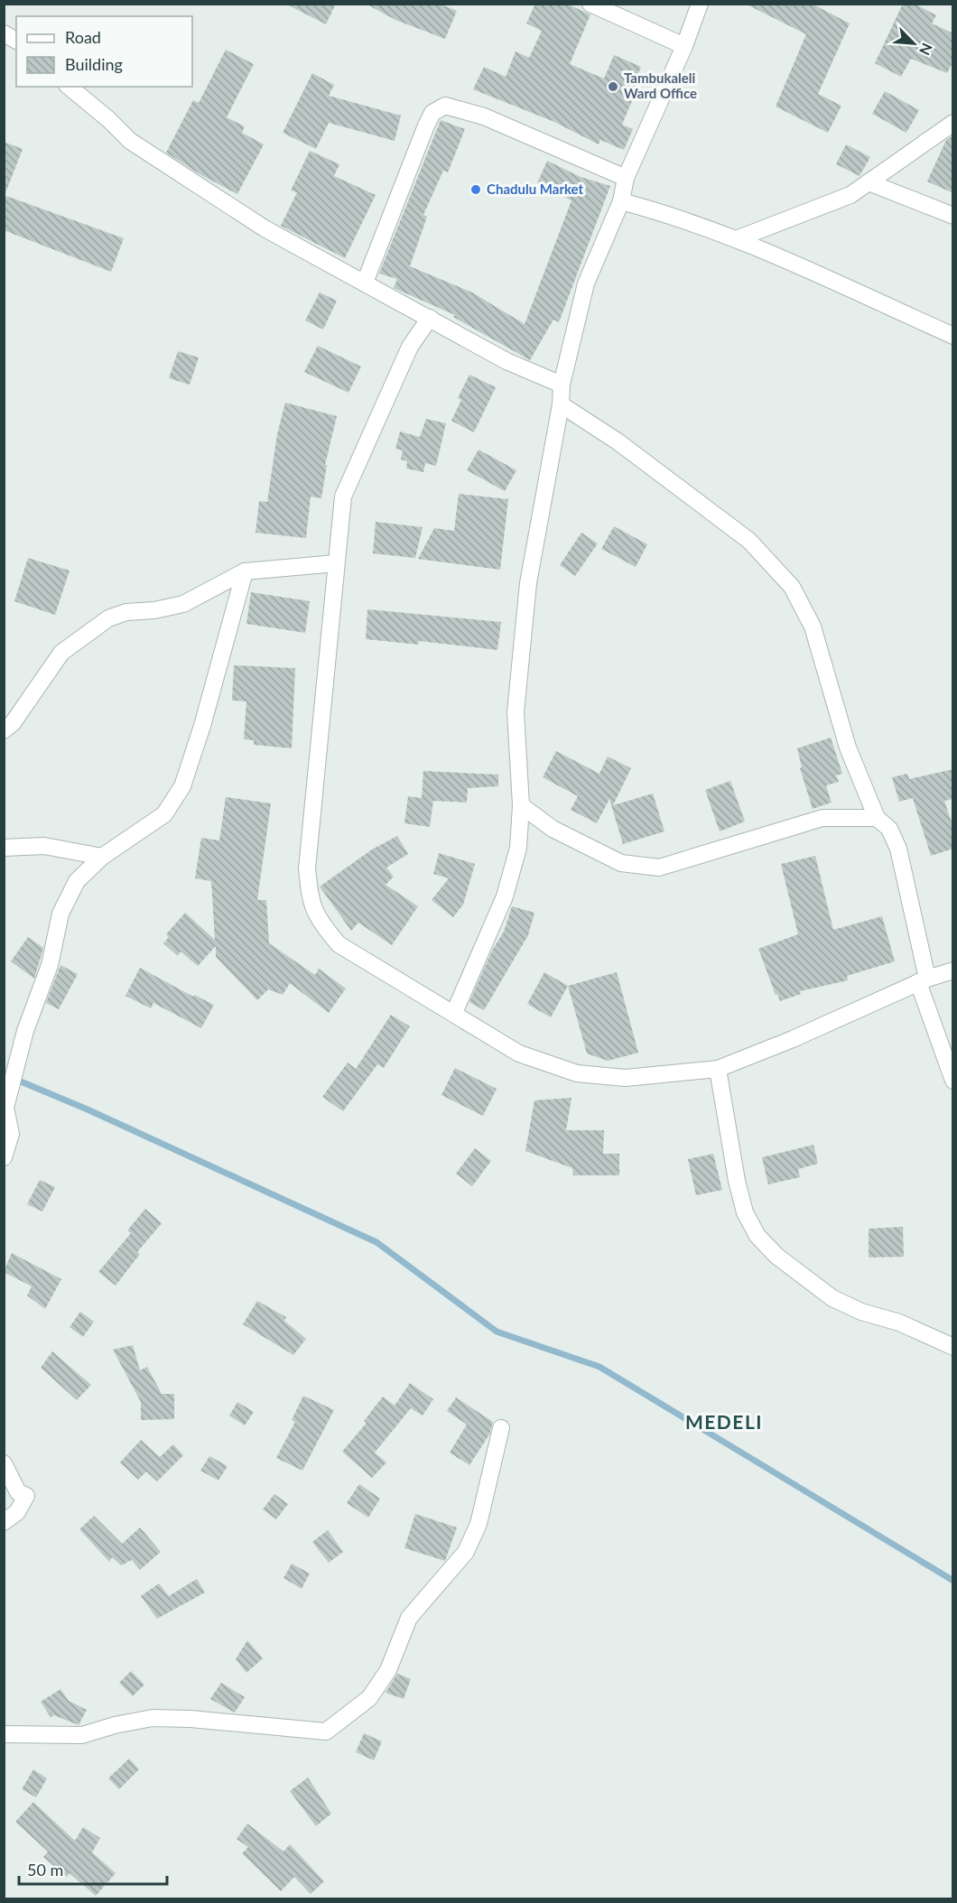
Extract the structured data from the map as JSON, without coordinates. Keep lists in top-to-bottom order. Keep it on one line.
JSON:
{"districts":["MEDELI"],"places":["Tambukaleli Ward Office","Chadulu Market"],"legend":["Road","Building"],"scale_bar":"50 m","north":"bottom right"}
